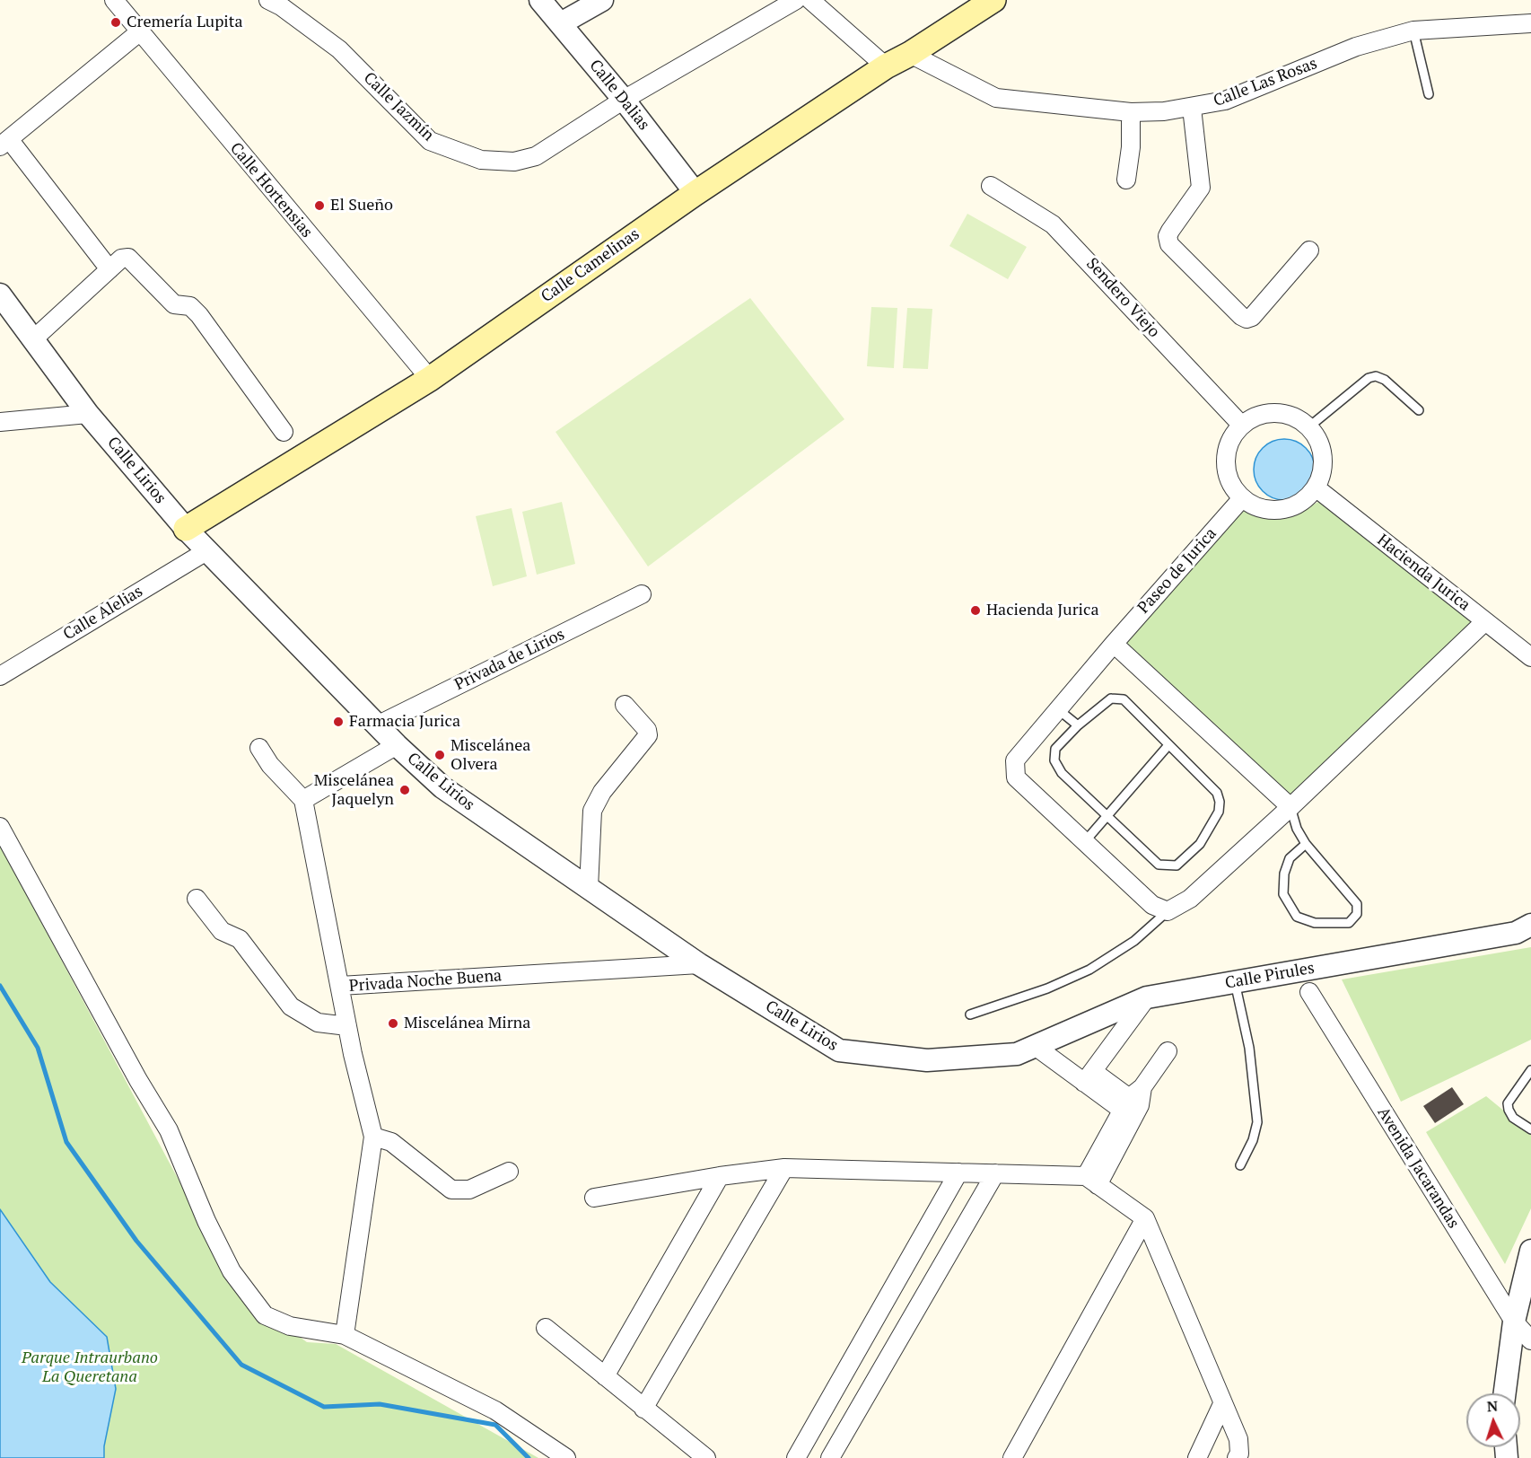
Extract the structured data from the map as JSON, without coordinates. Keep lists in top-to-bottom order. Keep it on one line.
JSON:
{"streets":{"main road":["Calle Camelinas"],"street":["Calle Las Rosas","Calle Dalias","Calle Jazmín","Calle Hortensias","Sendero Viejo","Calle Lirios","Paseo de Jurica","Hacienda Jurica","Calle Alelias","Privada de Lirios","Calle Pirules","Privada Noche Buena","Avenida Jacarandas"]},"crossings":[["Calle Las Rosas","Calle Camelinas"],["Calle Dalias","Calle Jazmín"],["Calle Dalias","Calle Camelinas"],["Calle Hortensias","Calle Camelinas"],["Calle Camelinas","Calle Lirios"],["Sendero Viejo","Paseo de Jurica"],["Sendero Viejo","Hacienda Jurica"],["Calle Lirios","Calle Alelias"],["Calle Lirios","Privada de Lirios"],["Calle Lirios","Calle Pirules"],["Calle Lirios","Privada Noche Buena"],["Paseo de Jurica","Hacienda Jurica"]],"parks":["Parque Intraurbano La Queretana"],"places":["Cremería Lupita","El Sueño","Hacienda Jurica","Farmacia Jurica","Miscelánea Olvera","Miscelánea Jaquelyn","Miscelánea Mirna"],"north":"top"}
